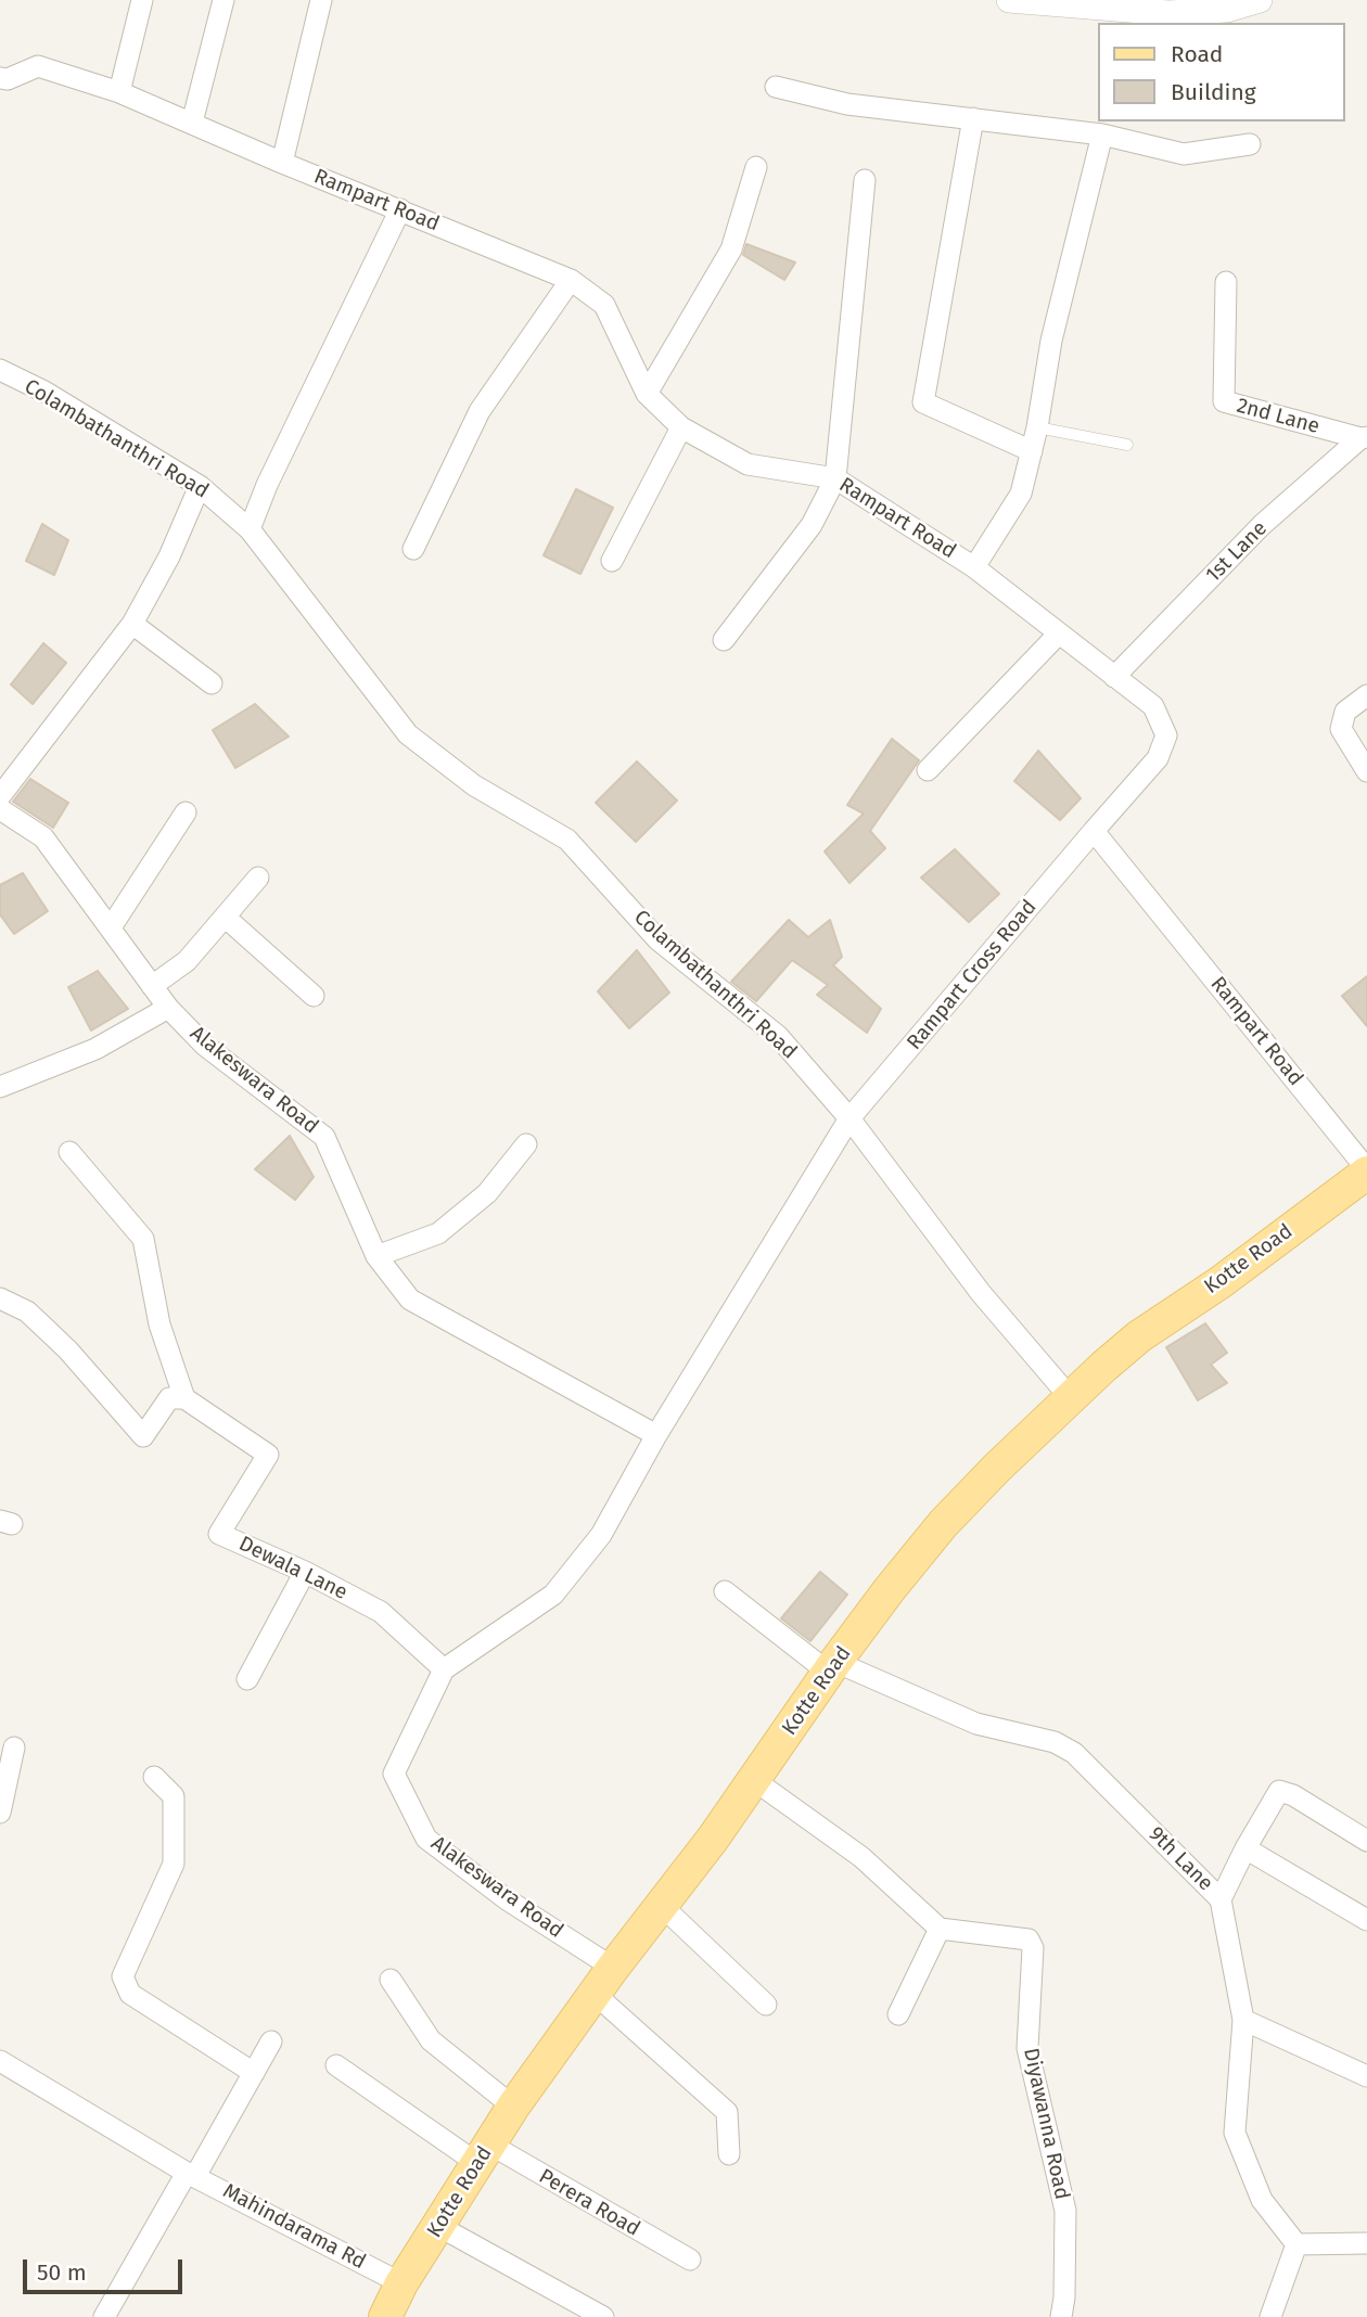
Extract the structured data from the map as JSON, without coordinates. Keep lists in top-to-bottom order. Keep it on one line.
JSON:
{"streets":{"main road":["Kotte Road"],"street":["Rampart Road","2nd Lane","Colambathanthri Road","1st Lane","Rampart Cross Road","Alakeswara Road","Dewala Lane","9th Lane","Diyawanna Road","Perera Road","Mahindarama Rd"]},"crossings":[["Rampart Road","1st Lane"],["Rampart Road","Rampart Cross Road"],["Rampart Road","Kotte Road"],["2nd Lane","1st Lane"],["Colambathanthri Road","Rampart Cross Road"],["Colambathanthri Road","Kotte Road"],["Alakeswara Road","Kotte Road"],["Alakeswara Road","Dewala Lane"],["Kotte Road","9th Lane"],["Kotte Road","Perera Road"],["Kotte Road","Mahindarama Rd"]],"legend":["Road","Building"],"scale_bar":"50 m"}
